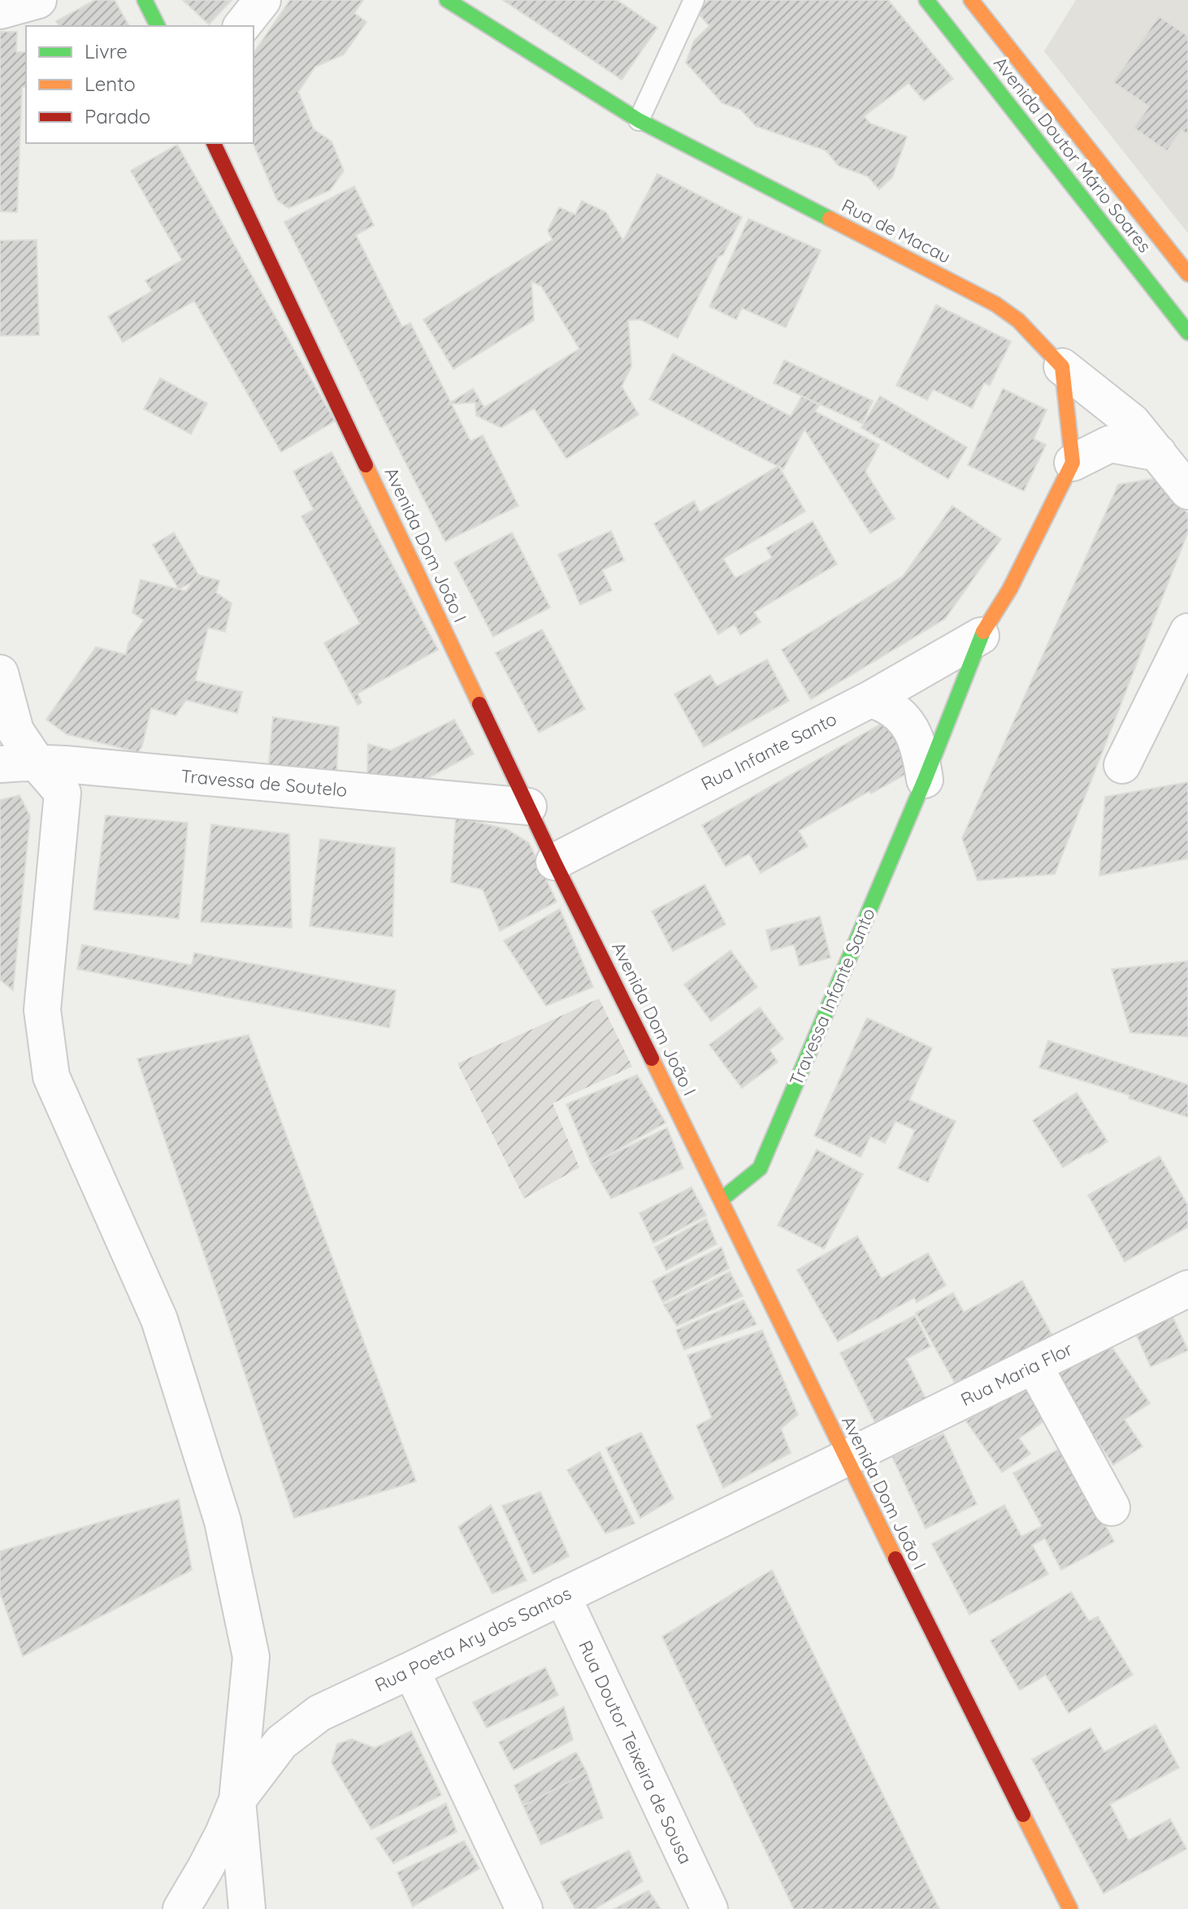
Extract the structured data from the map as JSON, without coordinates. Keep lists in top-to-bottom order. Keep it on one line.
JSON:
{"streets":{"street":["Avenida Doutor Mário Soares","Rua de Macau","Avenida Dom João I","Rua Infante Santo","Travessa de Soutelo","Travessa Infante Santo","Rua Maria Flor","Rua Poeta Ary dos Santos","Rua Doutor Teixeira de Sousa"]},"crossings":[["Avenida Dom João I","Rua Infante Santo"],["Avenida Dom João I","Travessa de Soutelo"],["Avenida Dom João I","Travessa Infante Santo"],["Avenida Dom João I","Rua Maria Flor"],["Avenida Dom João I","Rua Poeta Ary dos Santos"],["Rua Infante Santo","Travessa Infante Santo"],["Rua Maria Flor","Rua Poeta Ary dos Santos"],["Rua Poeta Ary dos Santos","Rua Doutor Teixeira de Sousa"]],"legend":["Livre","Lento","Parado"]}
